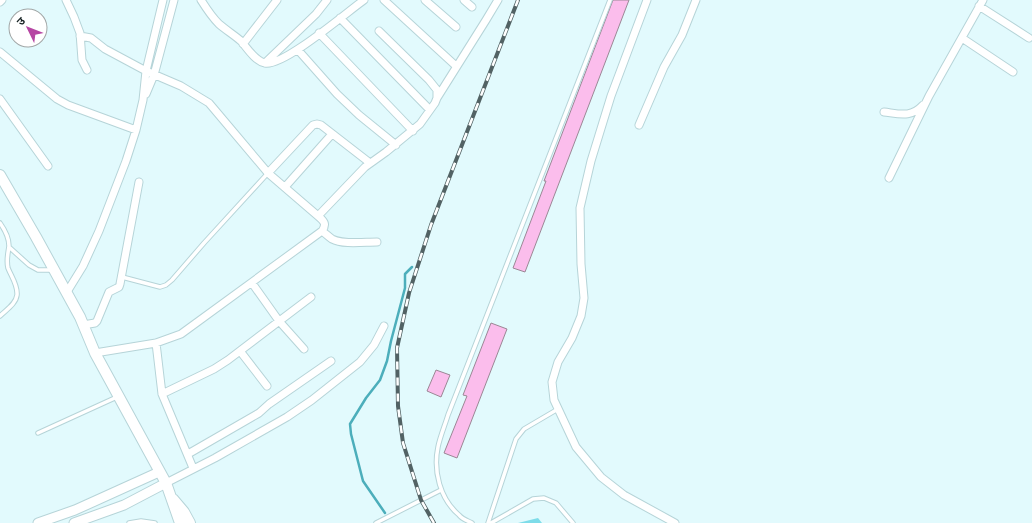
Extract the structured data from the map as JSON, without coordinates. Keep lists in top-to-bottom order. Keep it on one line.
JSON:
{"north":"top left"}
